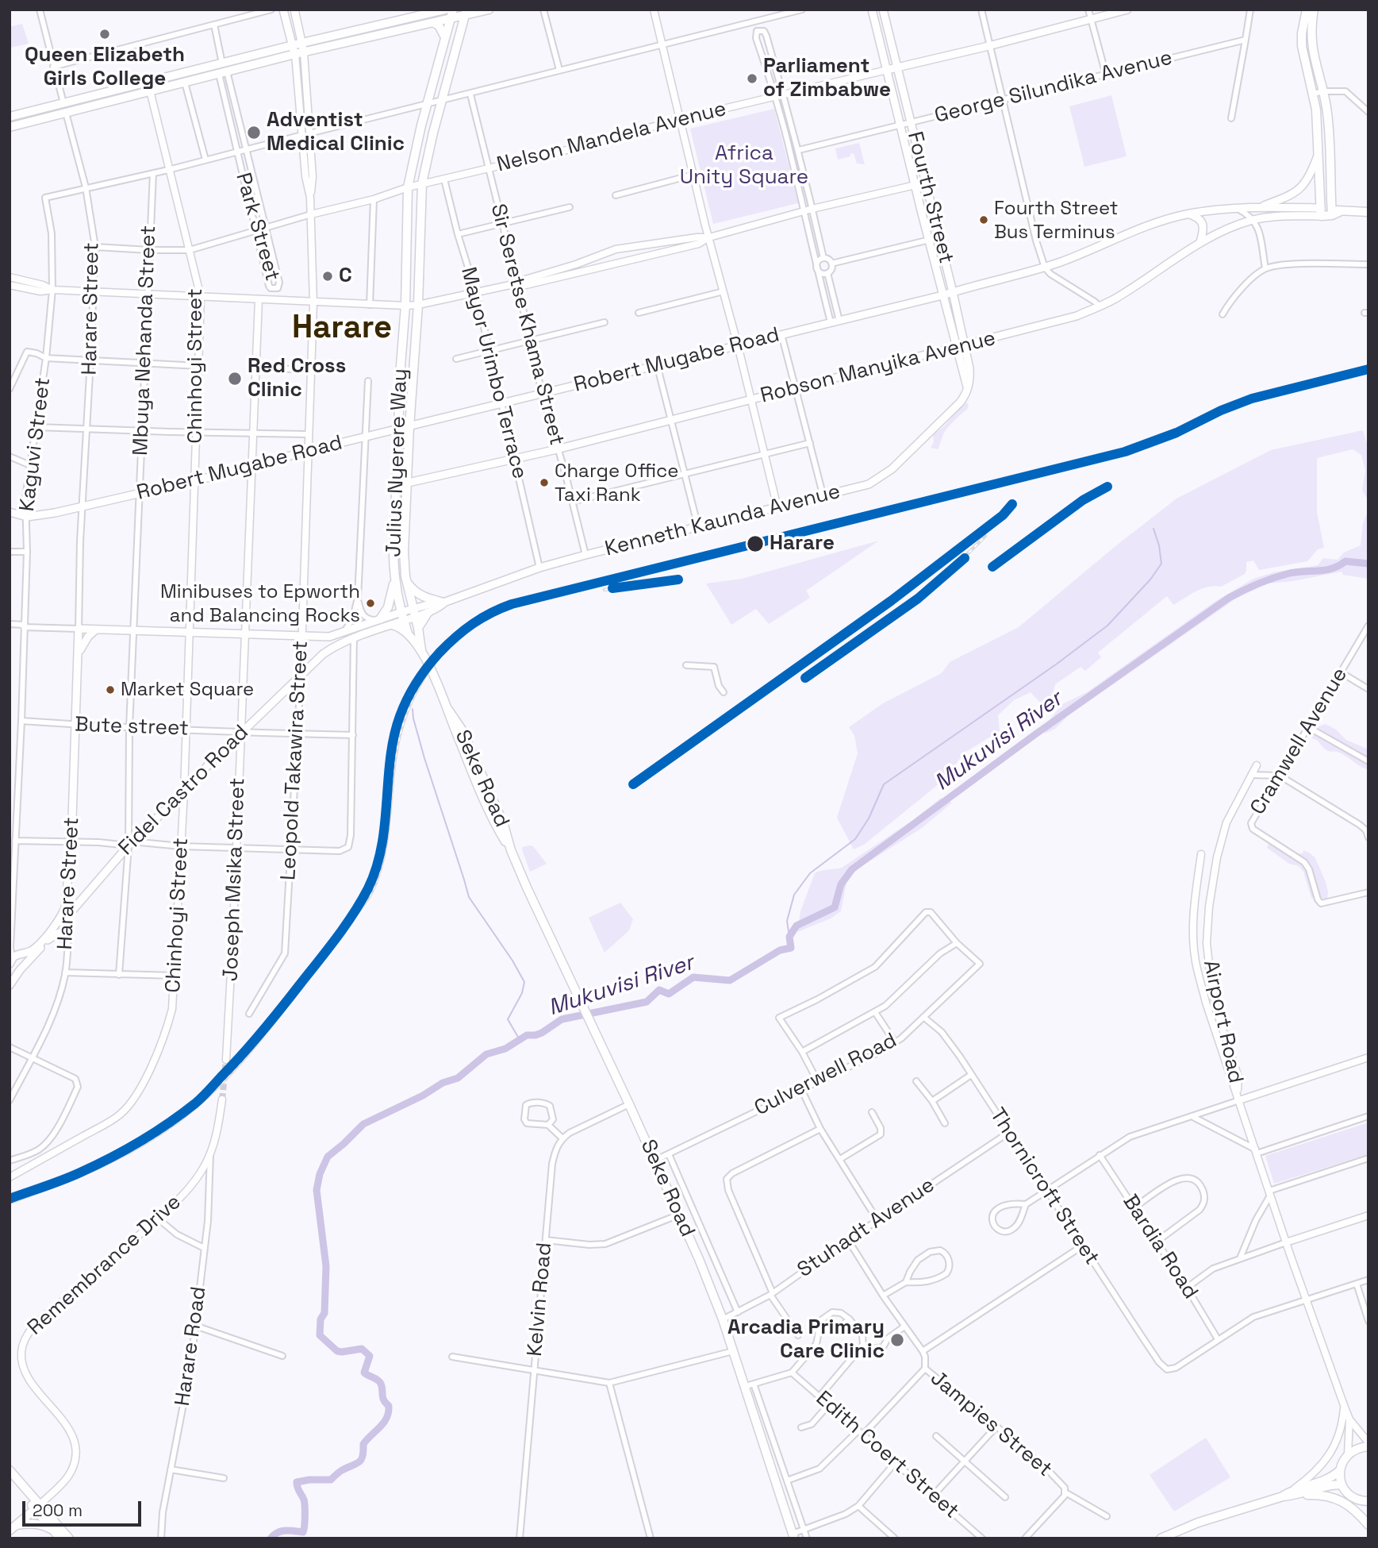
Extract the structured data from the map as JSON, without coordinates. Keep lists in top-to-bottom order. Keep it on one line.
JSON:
{"streets":{"main road":["Nelson Mandela Avenue","Fourth Street","Harare Street","Robert Mugabe Road","Robson Manyika Avenue","Julius Nyerere Way","Kenneth Kaunda Avenue","Leopold Takawira Street","Seke Road","Fidel Castro Road","Remembrance Drive"],"street":["George Silundika Avenue","Park Street","Sir Seretse Khama Street","Mbuya Nehanda Street","Chinhoyi Street","Mayor Urimbo Terrace","Kaguvi Street","Bute street","Cramwell Avenue","Joseph Msika Street","Airport Road","Culverwell Road","Thornicroft Street","Stuhadt Avenue","Bardia Road","Kelvin Road","Harare Road","Jampies Street","Edith Coert Street"]},"crossings":[["George Silundika Avenue","Fourth Street"],["Nelson Mandela Avenue","Fourth Street"],["Nelson Mandela Avenue","Park Street"],["Nelson Mandela Avenue","Harare Street"],["Nelson Mandela Avenue","Sir Seretse Khama Street"],["Nelson Mandela Avenue","Mbuya Nehanda Street"],["Nelson Mandela Avenue","Chinhoyi Street"],["Nelson Mandela Avenue","Mayor Urimbo Terrace"],["Nelson Mandela Avenue","Julius Nyerere Way"],["Nelson Mandela Avenue","Leopold Takawira Street"],["Fourth Street","Robert Mugabe Road"],["Fourth Street","Robson Manyika Avenue"],["Fourth Street","Kenneth Kaunda Avenue"],["Harare Street","Robert Mugabe Road"],["Harare Street","Kaguvi Street"],["Harare Street","Bute street"],["Harare Street","Fidel Castro Road"],["Sir Seretse Khama Street","Robert Mugabe Road"],["Sir Seretse Khama Street","Robson Manyika Avenue"],["Sir Seretse Khama Street","Kenneth Kaunda Avenue"],["Mbuya Nehanda Street","Robert Mugabe Road"],["Mbuya Nehanda Street","Bute street"],["Mbuya Nehanda Street","Fidel Castro Road"],["Robert Mugabe Road","Chinhoyi Street"],["Robert Mugabe Road","Robson Manyika Avenue"],["Robert Mugabe Road","Mayor Urimbo Terrace"],["Robert Mugabe Road","Kaguvi Street"],["Robert Mugabe Road","Julius Nyerere Way"],["Robert Mugabe Road","Leopold Takawira Street"],["Robert Mugabe Road","Joseph Msika Street"],["Chinhoyi Street","Bute street"],["Chinhoyi Street","Fidel Castro Road"],["Robson Manyika Avenue","Mayor Urimbo Terrace"],["Robson Manyika Avenue","Julius Nyerere Way"],["Mayor Urimbo Terrace","Kenneth Kaunda Avenue"],["Kaguvi Street","Bute street"],["Kaguvi Street","Fidel Castro Road"],["Julius Nyerere Way","Seke Road"],["Julius Nyerere Way","Fidel Castro Road"],["Bute street","Fidel Castro Road"],["Bute street","Joseph Msika Street"],["Leopold Takawira Street","Fidel Castro Road"],["Seke Road","Culverwell Road"],["Seke Road","Stuhadt Avenue"],["Fidel Castro Road","Joseph Msika Street"],["Culverwell Road","Thornicroft Street"],["Thornicroft Street","Stuhadt Avenue"],["Thornicroft Street","Bardia Road"],["Stuhadt Avenue","Jampies Street"],["Remembrance Drive","Harare Road"]],"districts":["Harare"],"water":["Mukuvisi River"],"parks":["Africa Unity Square"],"places":["Queen Elizabeth Girls College","Parliament of Zimbabwe","Adventist Medical Clinic","Fourth Street Bus Terminus","C","Red Cross Clinic","Charge Office Taxi Rank","Harare","Minibuses to Epworth and Balancing Rocks","Market Square","Arcadia Primary Care Clinic"],"scale_bar":"200 m"}
